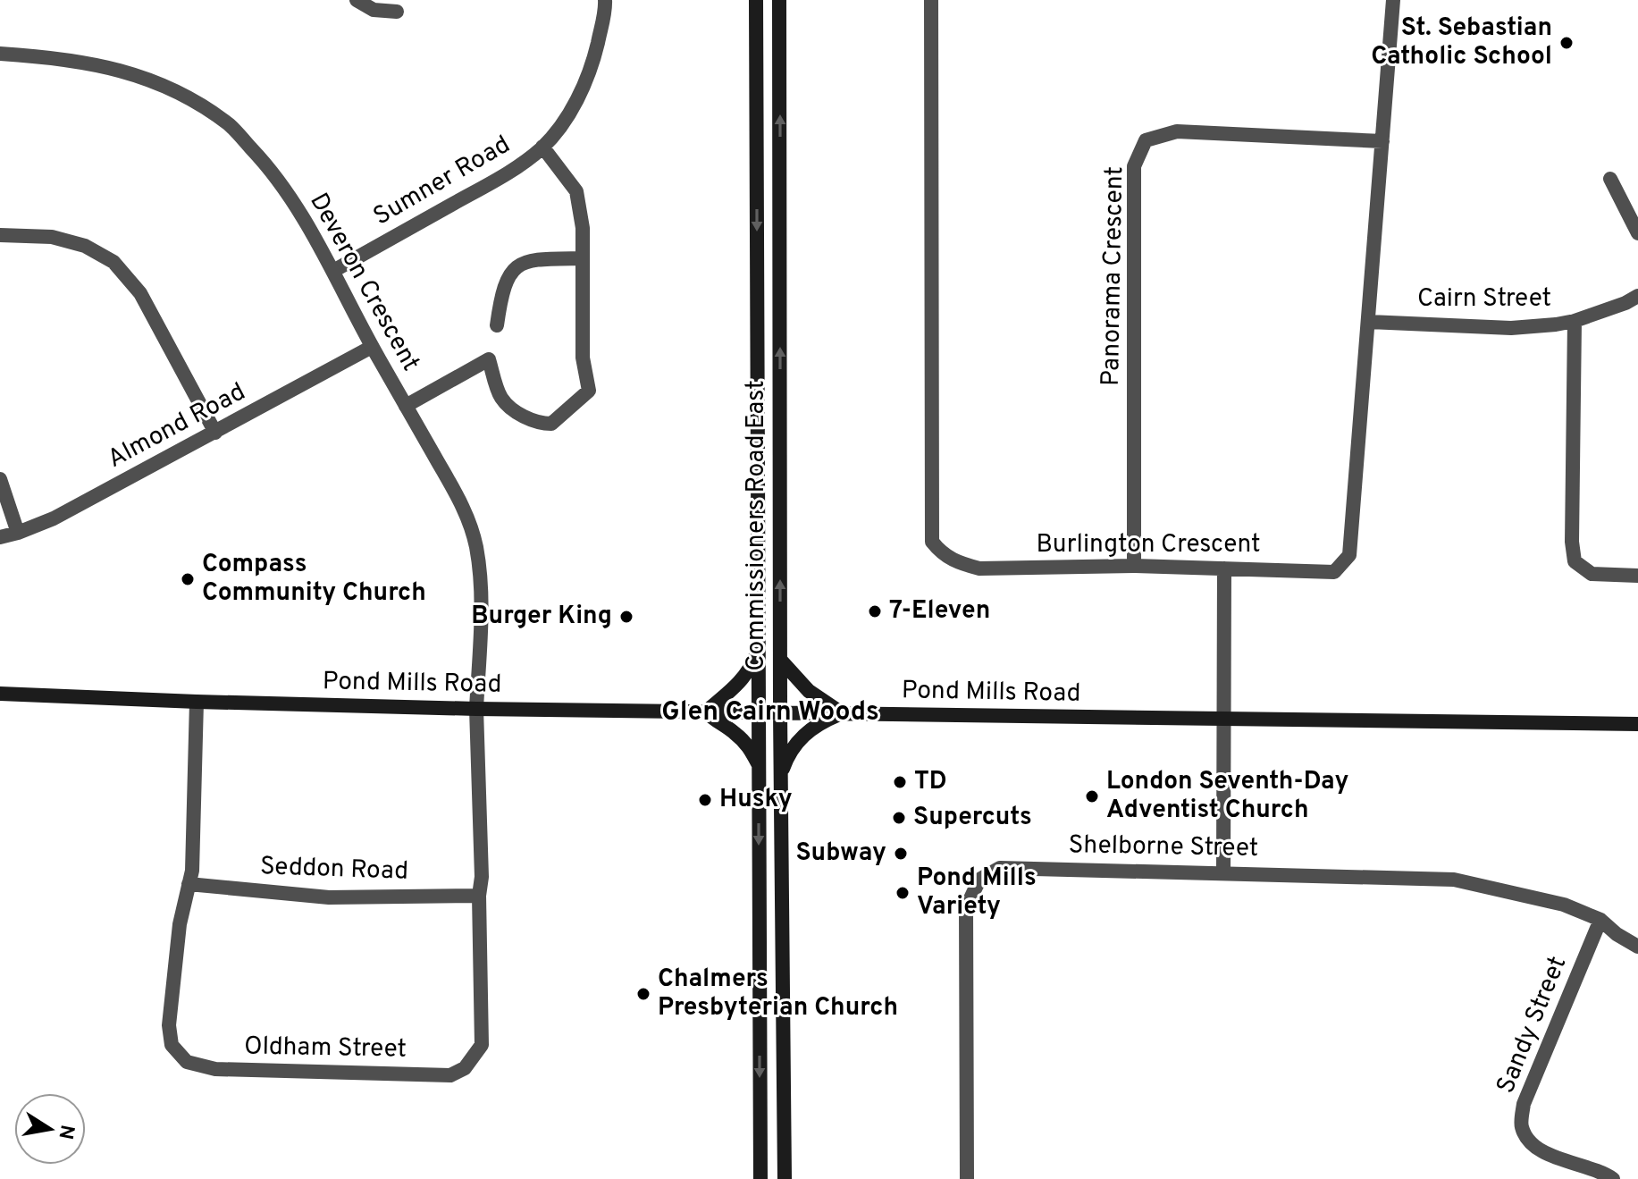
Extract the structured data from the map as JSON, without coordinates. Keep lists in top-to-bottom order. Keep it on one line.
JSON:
{"streets":{"main road":["Commissioners Road East","Pond Mills Road"],"street":["Sumner Road","Panorama Crescent","Deveron Crescent","Cairn Street","Almond Road","Burlington Crescent","Shelborne Street","Seddon Road","Sandy Street","Oldham Street"]},"crossings":[["Sumner Road","Deveron Crescent"],["Panorama Crescent","Burlington Crescent"],["Deveron Crescent","Almond Road"],["Deveron Crescent","Pond Mills Road"],["Deveron Crescent","Oldham Street"],["Cairn Street","Burlington Crescent"],["Commissioners Road East","Pond Mills Road"],["Pond Mills Road","Oldham Street"],["Shelborne Street","Sandy Street"],["Seddon Road","Oldham Street"]],"districts":["Glen Cairn Woods"],"places":["St. Sebastian Catholic School","Compass Community Church","7-Eleven","Burger King","TD","London Seventh-Day Adventist Church","Husky","Supercuts","Subway","Pond Mills Variety","Chalmers Presbyterian Church"],"north":"right"}
